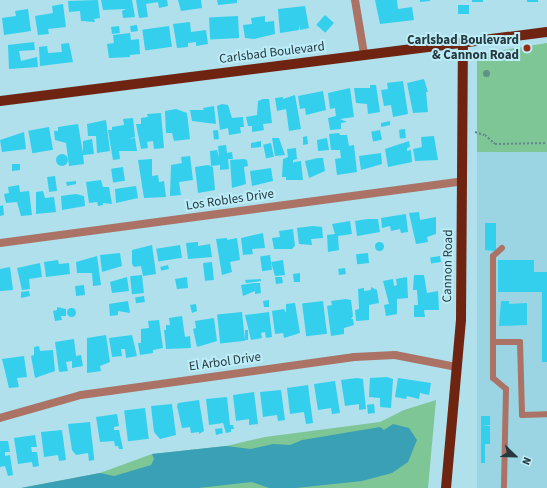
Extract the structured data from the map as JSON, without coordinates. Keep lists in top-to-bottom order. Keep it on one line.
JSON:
{"streets":{"main road":["Carlsbad Boulevard","Cannon Road"],"street":["Los Robles Drive","El Arbol Drive"]},"crossings":[["Carlsbad Boulevard","Cannon Road"],["Los Robles Drive","Cannon Road"],["Cannon Road","El Arbol Drive"]],"places":["Carlsbad Boulevard & Cannon Road"],"north":"bottom right"}
